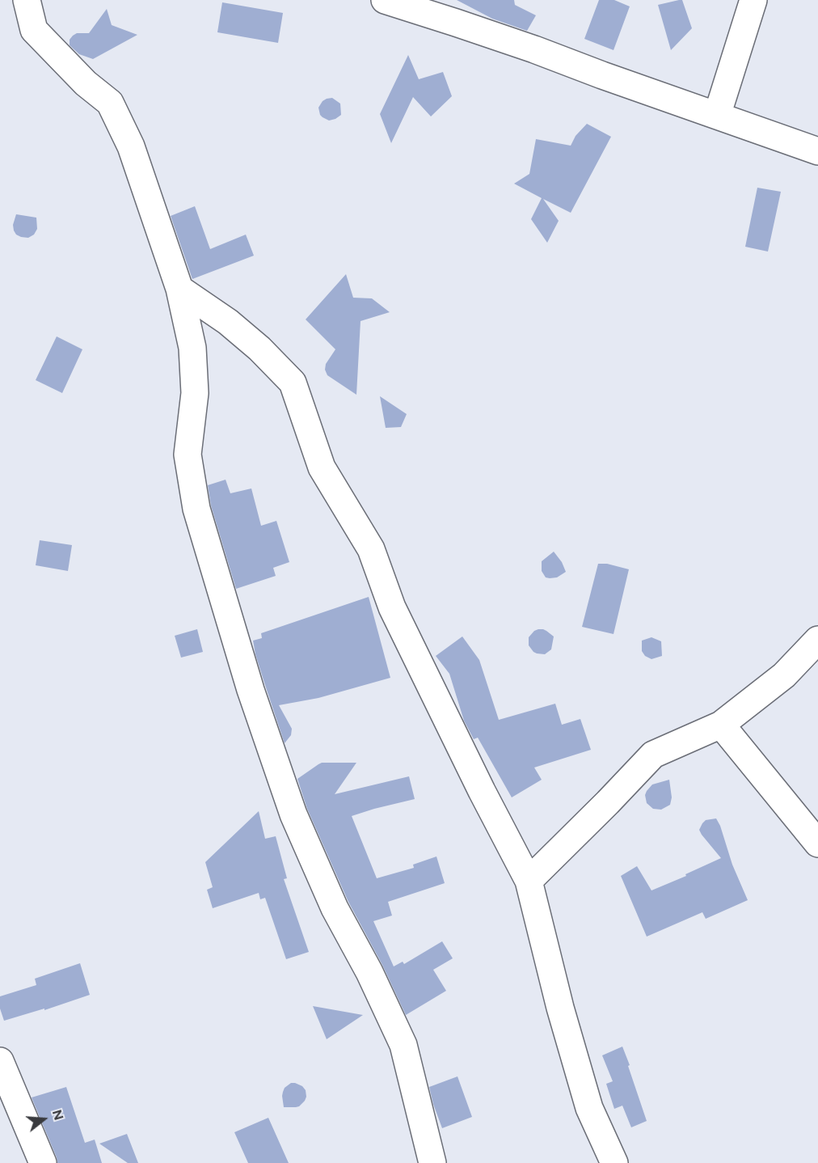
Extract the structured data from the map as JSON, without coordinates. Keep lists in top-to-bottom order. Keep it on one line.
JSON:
{"north":"right"}
